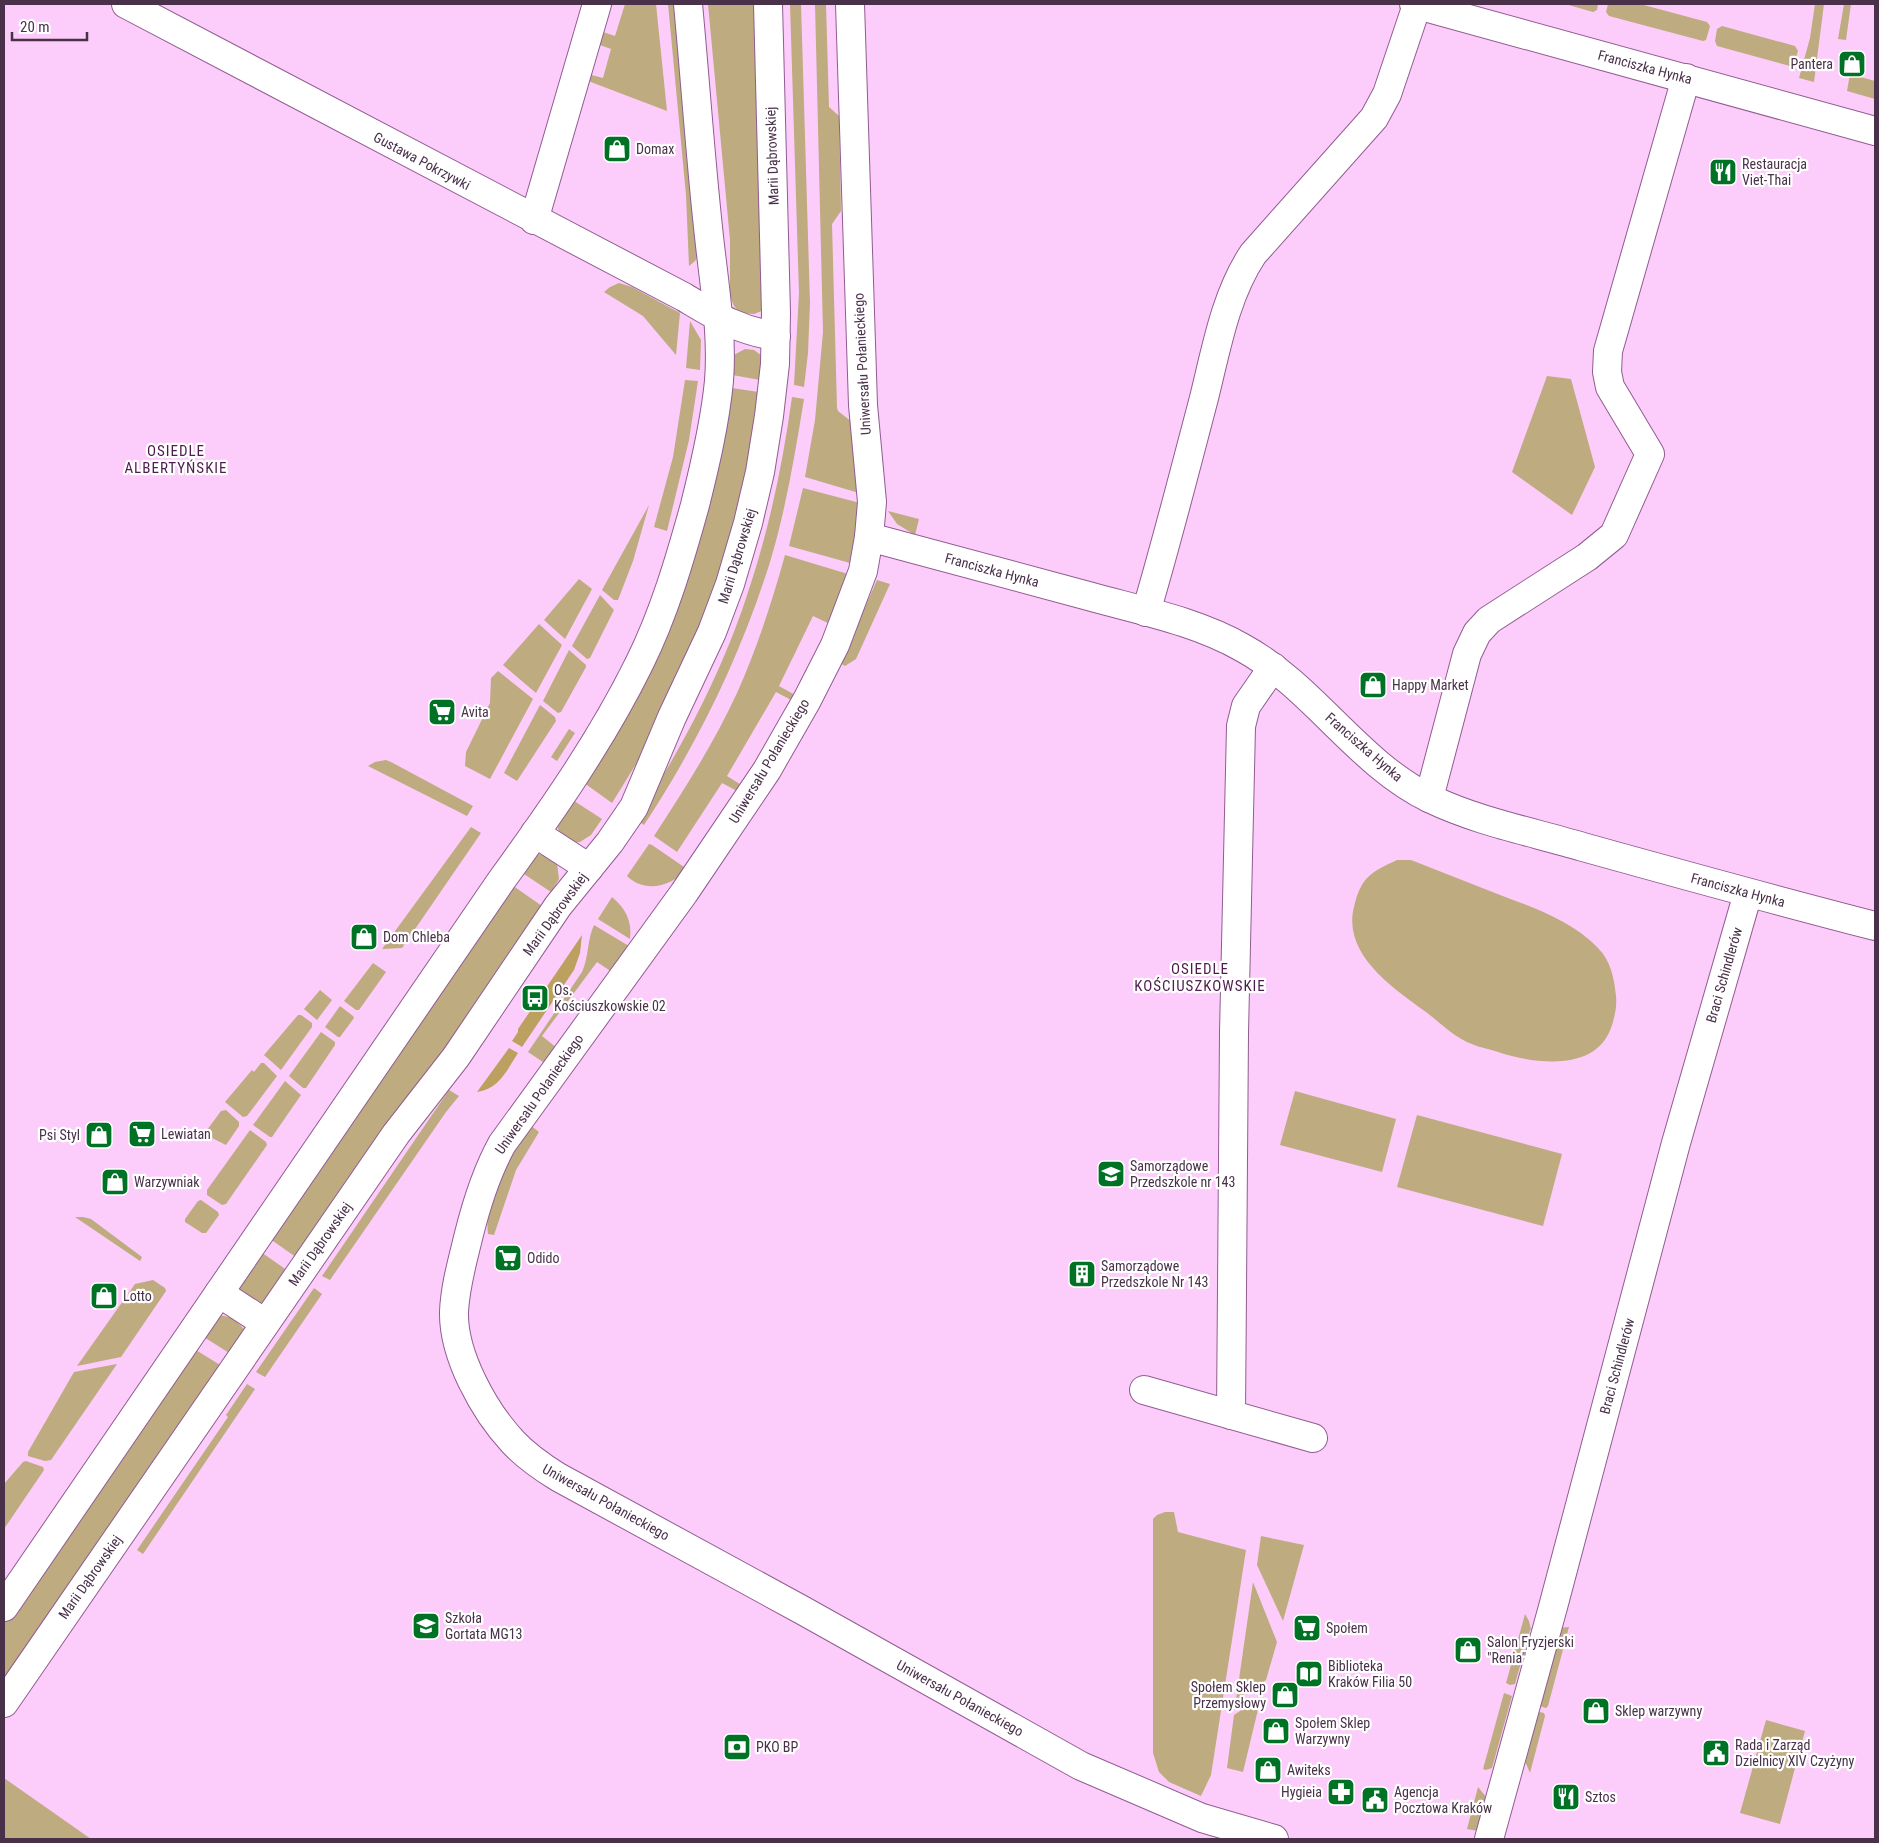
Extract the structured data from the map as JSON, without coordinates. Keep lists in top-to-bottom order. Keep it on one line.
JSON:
{"streets":{"street":["Franciszka Hynka","Marii Dąbrowskiej","Gustawa Pokrzywki","Uniwersału Połanieckiego","Braci Schindlerów"]},"crossings":[["Franciszka Hynka","Uniwersału Połanieckiego"],["Franciszka Hynka","Braci Schindlerów"],["Marii Dąbrowskiej","Gustawa Pokrzywki"]],"districts":["OSIEDLE ALBERTYŃSKIE","OSIEDLE KOŚCIUSZKOWSKIE"],"places":{"shop":["Pantera","Domax","Happy Market","Dom Chleba","Psi Styl","Warzywniak","Lotto","Salon Fryzjerski \"Renia\"","Społem Sklep Przemysłowy","Sklep warzywny","Społem Sklep Warzywny","Awiteks"],"restaurant":["Restauracja Viet-Thai","Sztos"],"supermarket":["Avita","Lewiatan","Odido","Społem"],"bus stop":["Os. Kościuszkowskie 02"],"school or university":["Samorządowe Przedszkole nr 143","Szkoła Gortata MG13"],"building":["Samorządowe Przedszkole Nr 143"],"library":["Biblioteka Kraków Filia 50"],"bank":["PKO BP"],"public building":["Rada i Zarząd Dzielnicy XIV Czyżyny","Agencja Pocztowa Kraków"],"pharmacy":["Hygieia"]},"scale_bar":"20 m"}
